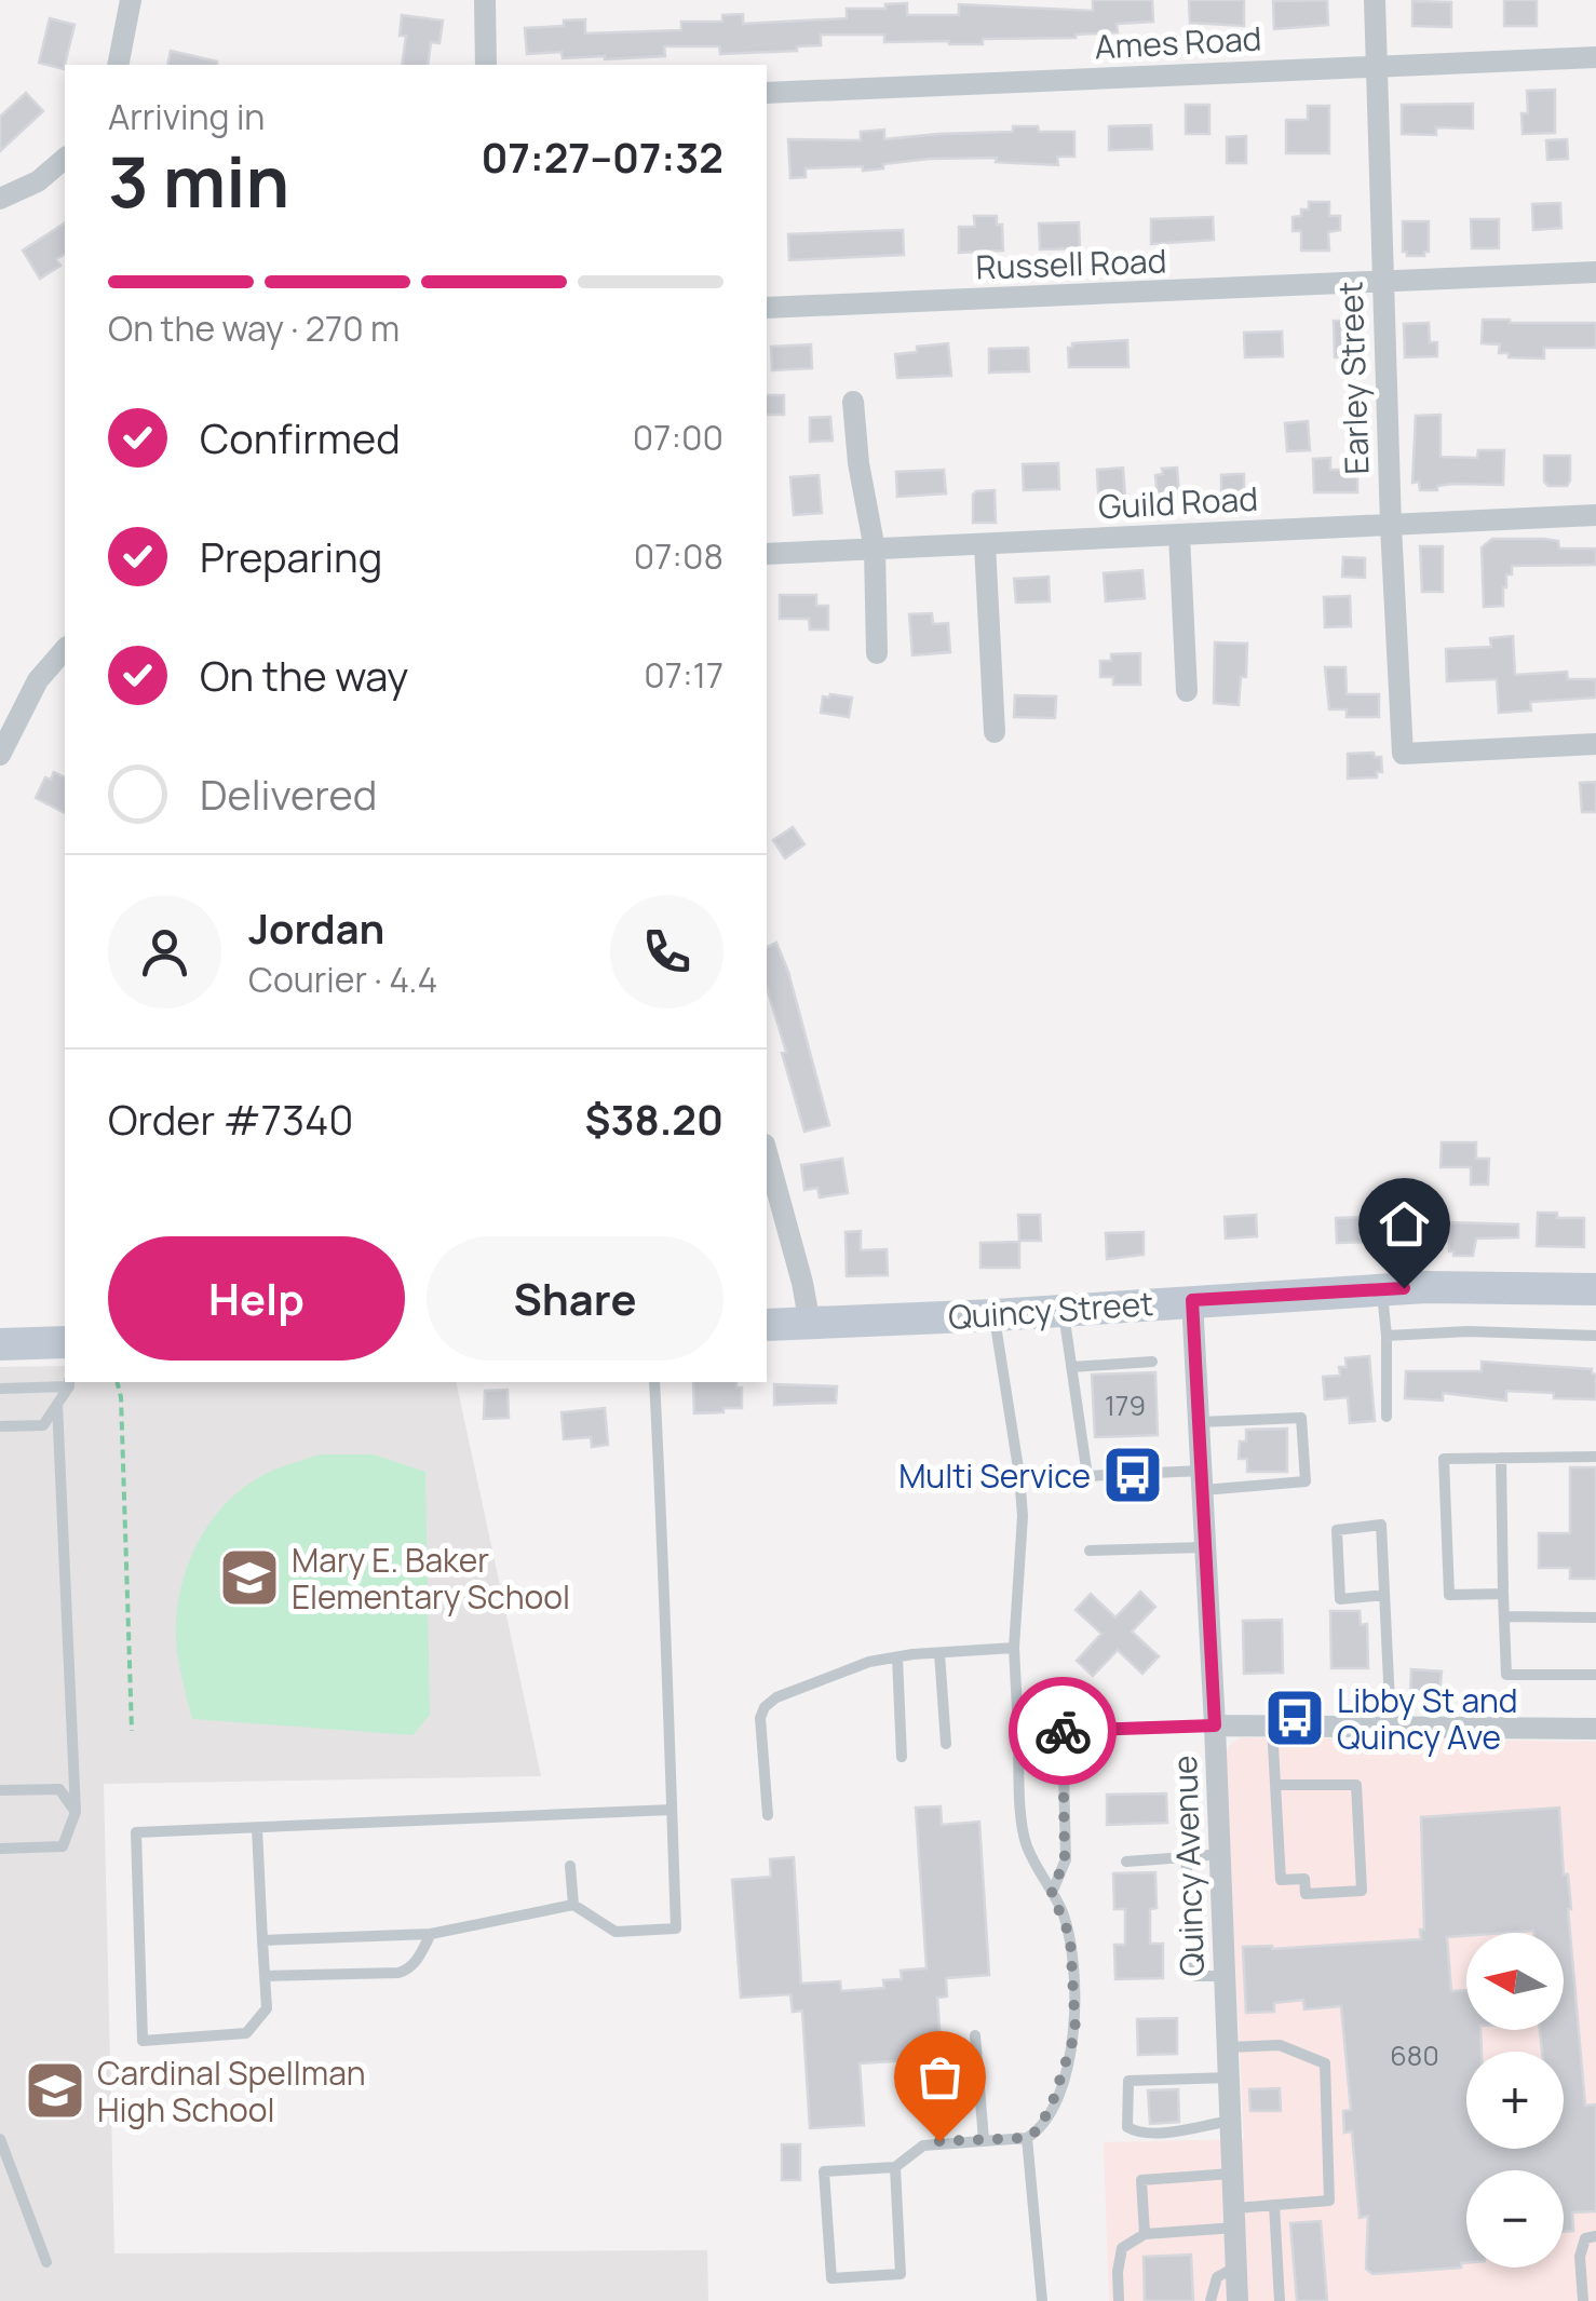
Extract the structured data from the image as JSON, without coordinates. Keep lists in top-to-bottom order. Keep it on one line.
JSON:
{"streets":{"main road":["Quincy Street"],"street":["Ames Road","Russell Road","Earley Street","Guild Road","Quincy Avenue"]},"crossings":[["Ames Road","Earley Street"],["Russell Road","Earley Street"],["Earley Street","Guild Road"],["Quincy Street","Quincy Avenue"]],"places":{"bus stop":["Multi Service","Libby St and Quincy Ave"],"school or university":["Mary E. Baker Elementary School","Cardinal Spellman High School"]},"house_numbers":["179","680"],"north":"left","page":{"heading":["3 min","Arriving in","07:27–07:32"],"panel":["Jordan","Courier · 4.4","Order #7340","$38.20"],"bar":"On the way · 270 m","list":[["Confirmed","07:00"],["Preparing","07:08"],["On the way","07:17"],"Delivered"],"buttons":["Help","Share"],"map_buttons":["+","−"]}}
